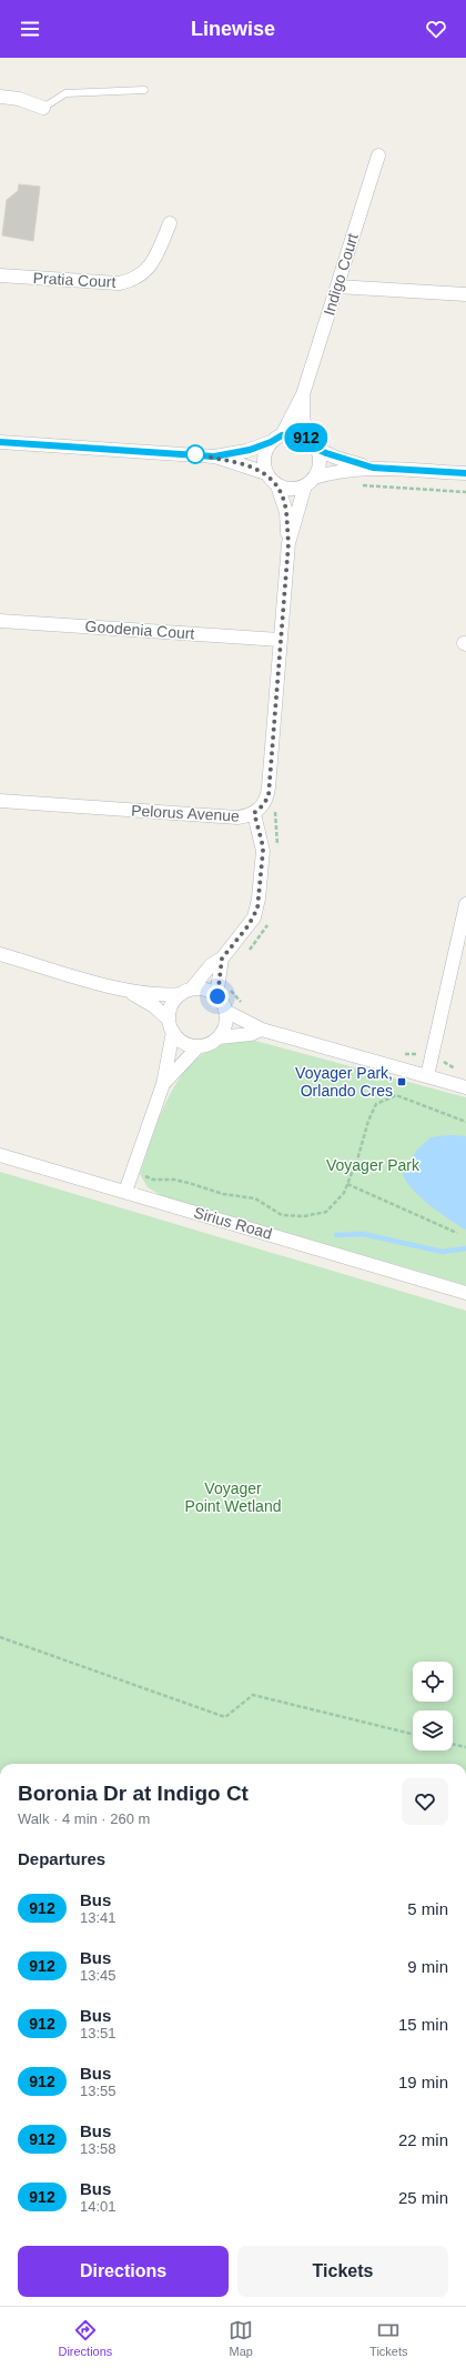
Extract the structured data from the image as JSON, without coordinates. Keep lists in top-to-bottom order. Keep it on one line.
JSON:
{"streets":{"street":["Indigo Court","Pratia Court","Goodenia Court","Pelorus Avenue","Sirius Road"]},"crossings":[["Indigo Court","Pelorus Avenue"],["Goodenia Court","Pelorus Avenue"]],"parks":["Voyager Park","Voyager Point Wetland"],"places":{"transit":["Voyager Park, Orlando Cres"]},"lines":["bus line 912"],"page":{"header":"Linewise","on_map":"912","heading":[["Boronia Dr at Indigo Ct","Walk · 4 min · 260 m"],"Departures"],"list":[{"mark":"912","name":"Bus","note":"13:41","value":"5 min"},{"mark":"912","name":"Bus","note":"13:45","value":"9 min"},{"mark":"912","name":"Bus","note":"13:51","value":"15 min"},{"mark":"912","name":"Bus","note":"13:55","value":"19 min"},{"mark":"912","name":"Bus","note":"13:58","value":"22 min"},{"mark":"912","name":"Bus","note":"14:01","value":"25 min"}],"buttons":["Directions","Tickets"],"tabs":["Directions","Map","Tickets"]}}
